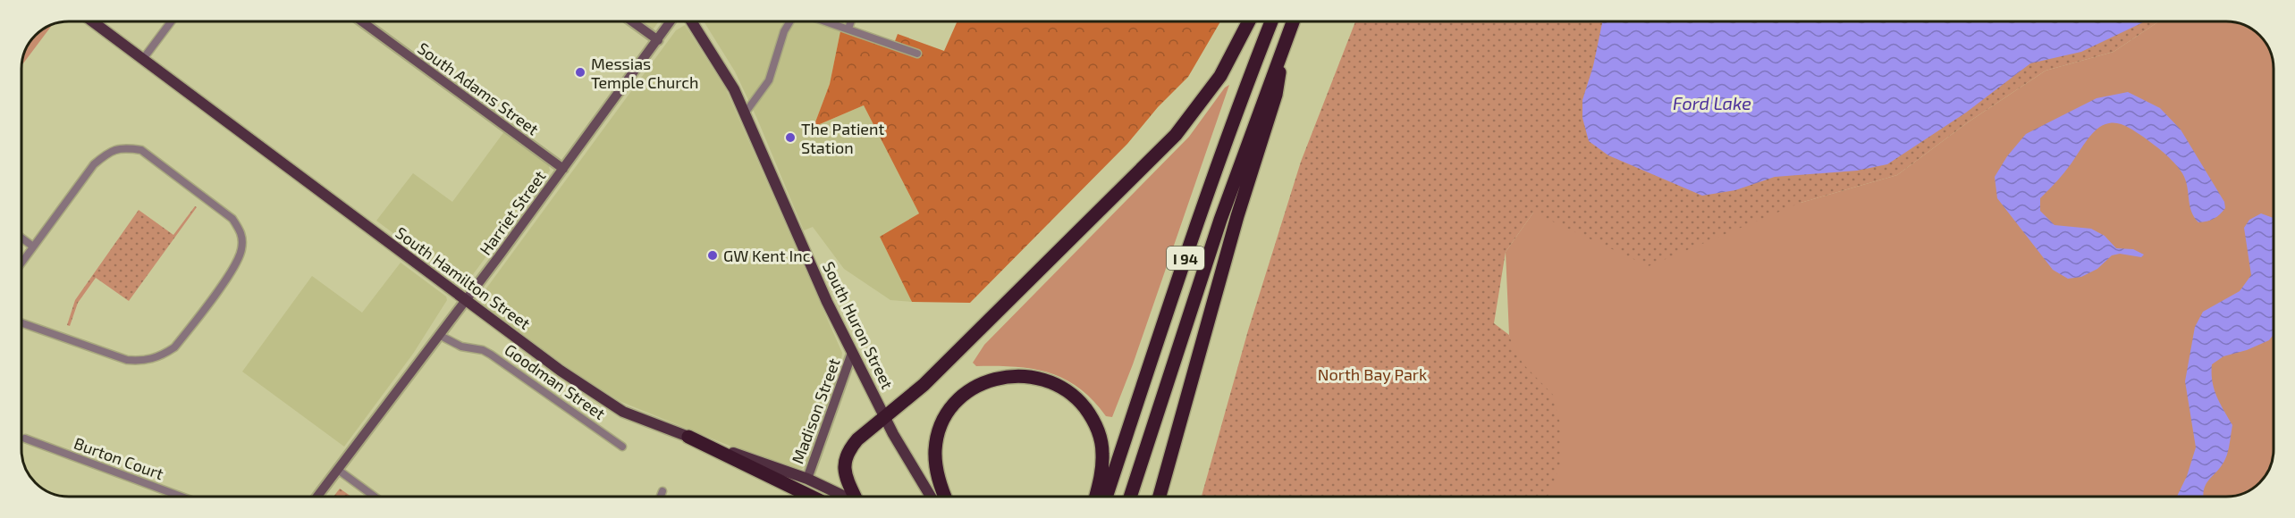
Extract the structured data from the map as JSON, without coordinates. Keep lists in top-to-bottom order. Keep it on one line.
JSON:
{"streets":{"highway":["I 94"],"main road":["South Hamilton Street","South Huron Street"],"street":["South Adams Street","Harriet Street","Goodman Street","Madison Street","Burton Court"]},"crossings":[["South Adams Street","Harriet Street"],["Harriet Street","South Hamilton Street"],["Harriet Street","Goodman Street"],["South Hamilton Street","Madison Street"],["South Huron Street","Madison Street"]],"water":["Ford Lake"],"parks":["North Bay Park"],"places":["Messias Temple Church","The Patient Station","GW Kent Inc"]}
